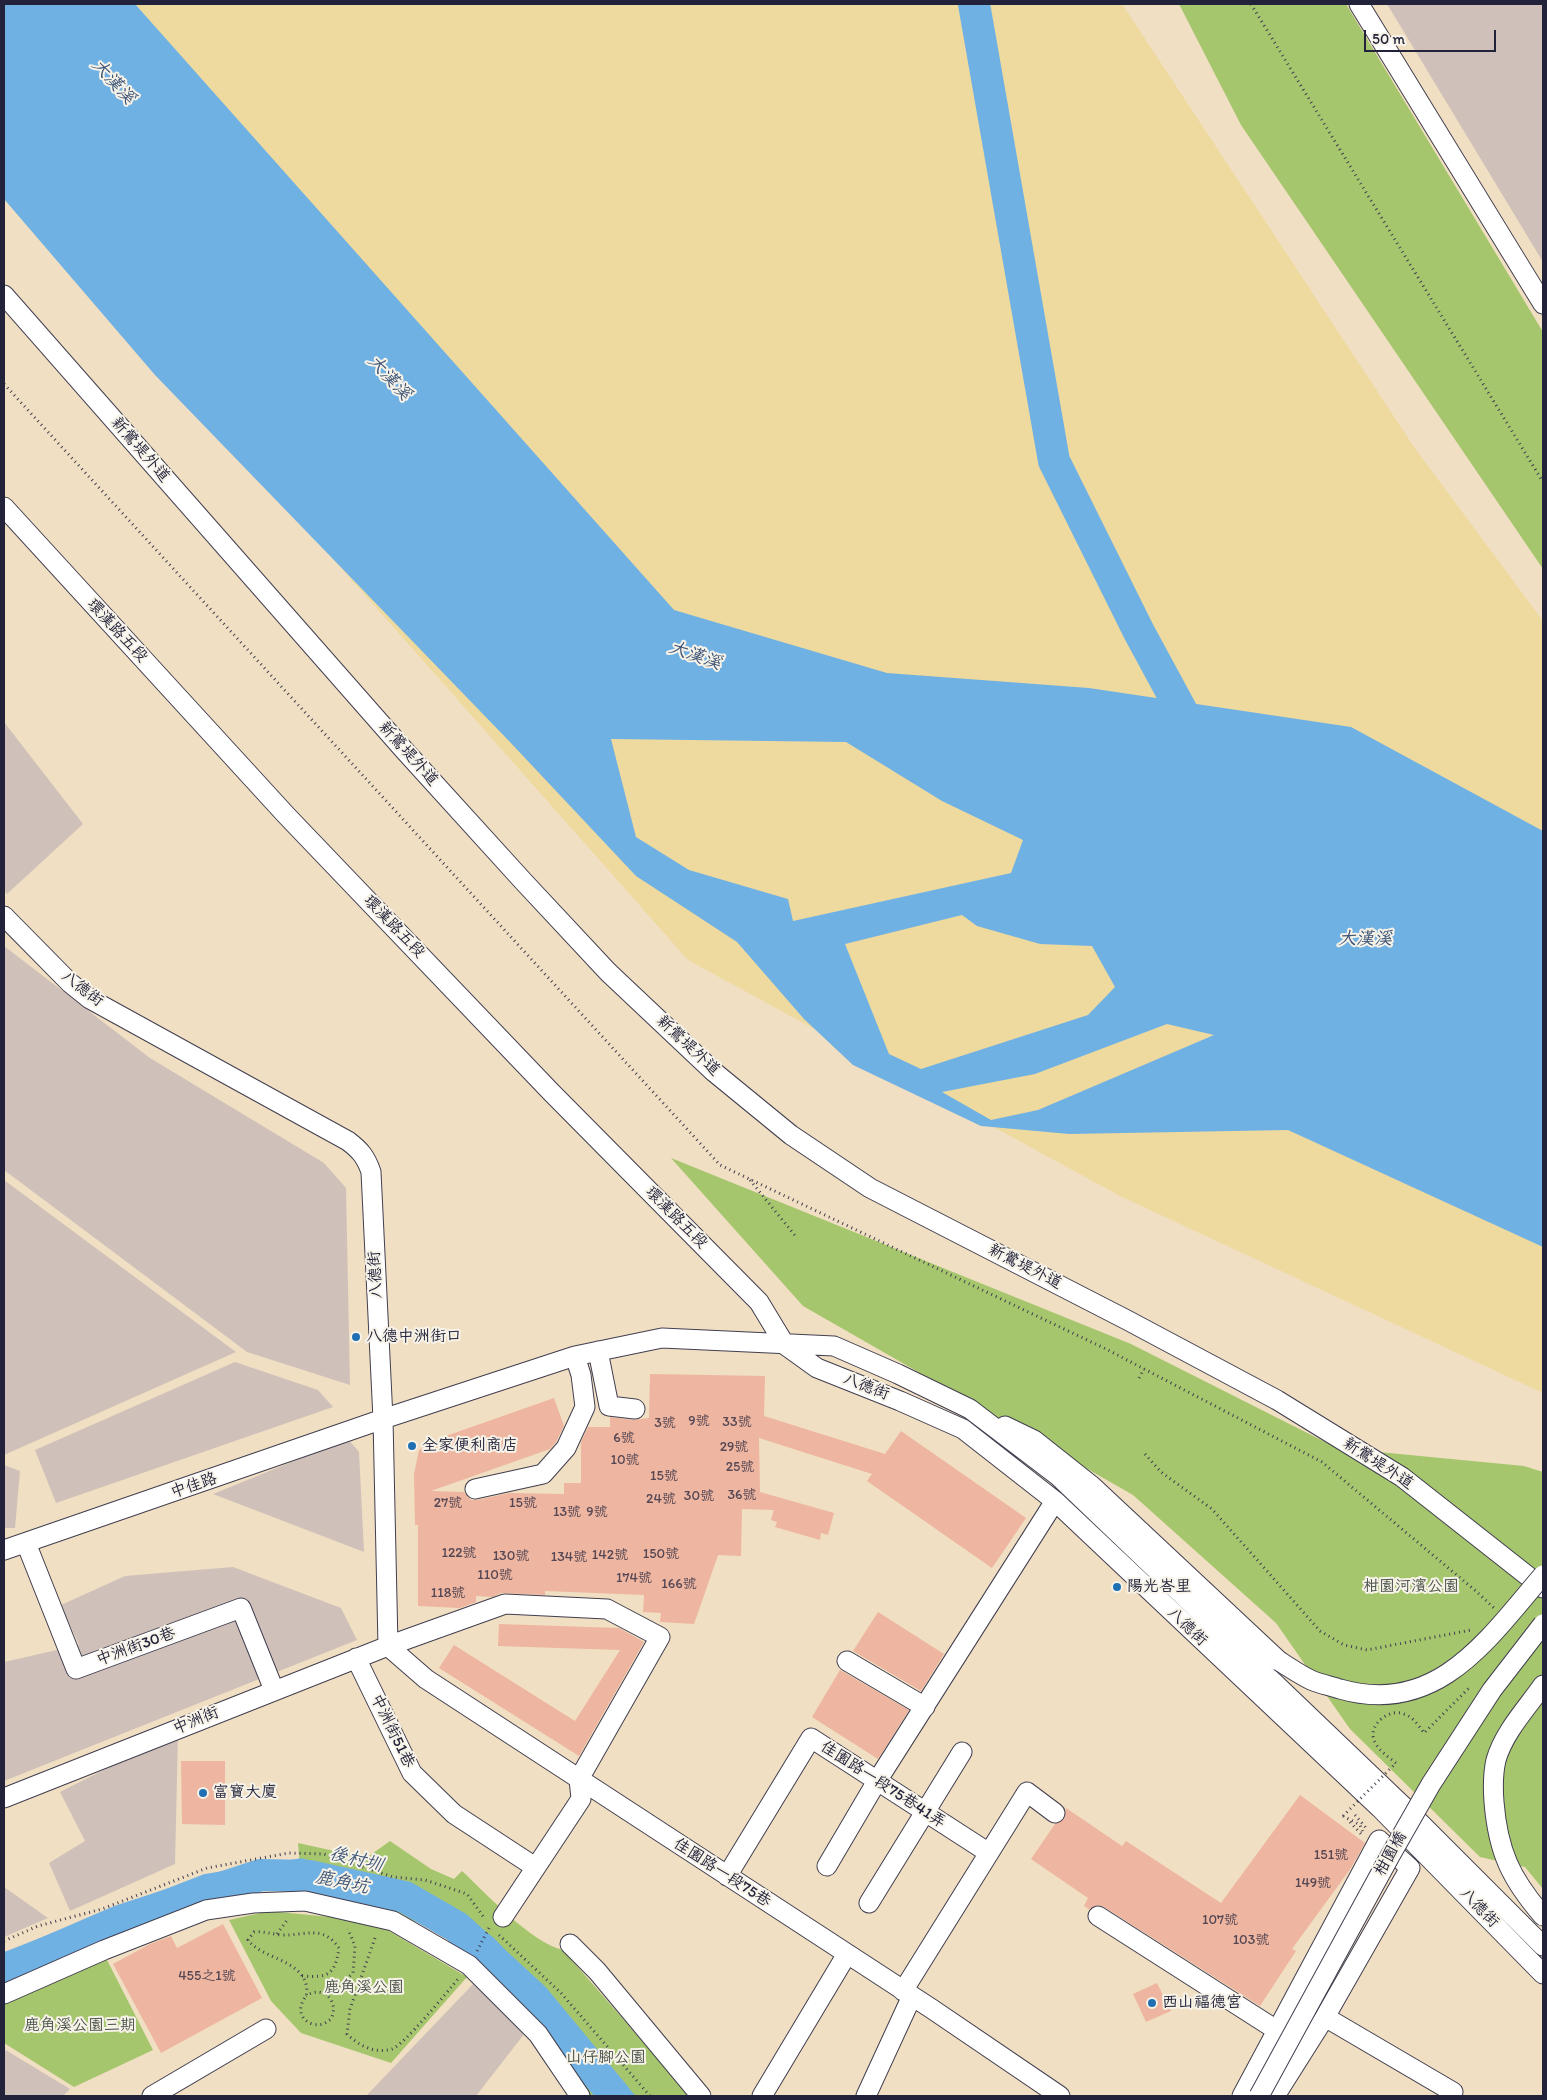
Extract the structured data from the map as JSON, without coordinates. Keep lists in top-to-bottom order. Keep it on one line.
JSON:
{"streets":{"street":["新鶯堤外道","環漢路五段","八德街","中佳路","中洲街30巷","中洲街","中洲街51巷","佳園路一段75巷41弄","柑園橋","佳園路一段75巷"]},"crossings":[["環漢路五段","八德街"],["八德街","中佳路"],["中佳路","中洲街30巷"],["中洲街30巷","中洲街"],["中洲街","中洲街51巷"],["中洲街","佳園路一段75巷"],["佳園路一段75巷41弄","佳園路一段75巷"]],"water":["大漢溪","後村圳","鹿角坑"],"parks":["柑園河濱公園","鹿角溪公園","鹿角溪公園三期","山仔腳公園"],"places":["八德中洲街口","全家便利商店","陽光峇里","富寶大廈","西山福德宮"],"house_numbers":["9號","33號","3號","6號","29號","10號","25號","15號","36號","30號","24號","27號","15號","13號","9號","122號","150號","142號","130號","134號","110號","174號","166號","118號","151號","149號","107號","103號","455之1號"],"scale_bar":"50 m"}
